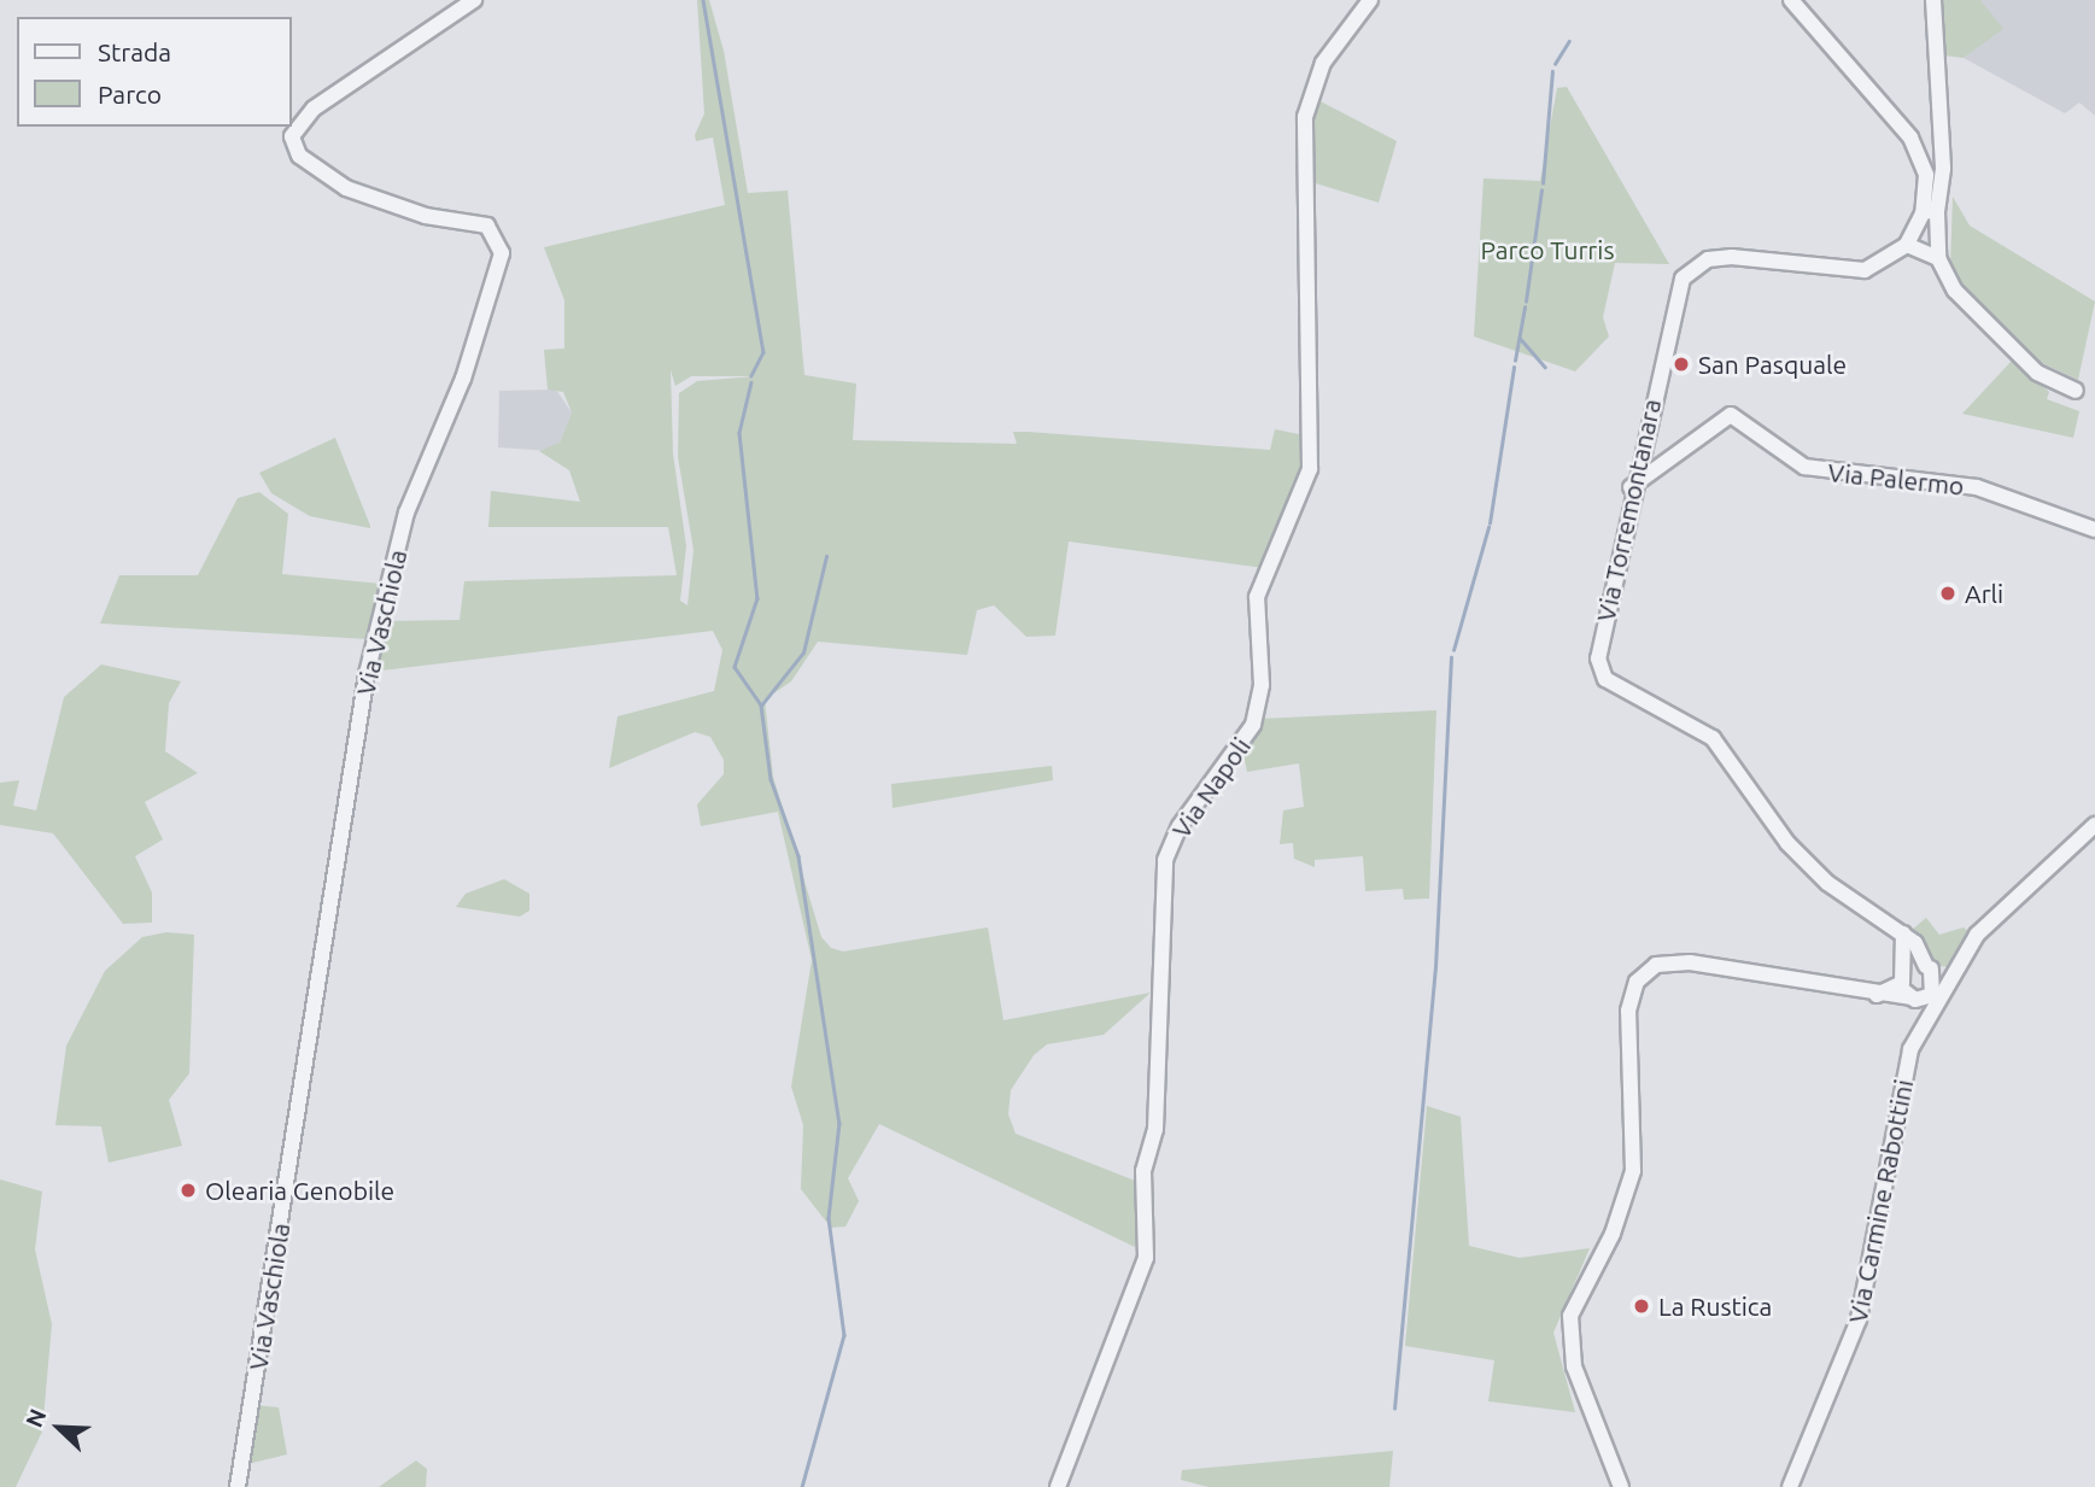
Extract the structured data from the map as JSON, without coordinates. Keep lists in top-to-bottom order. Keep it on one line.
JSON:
{"streets":{"street":["Via Palermo","Via Torremontanara","Via Vaschiola","Via Napoli","Via Carmine Rabottini"]},"crossings":[["Via Palermo","Via Torremontanara"]],"parks":["Parco Turris"],"places":["San Pasquale","Arli","Olearia Genobile","La Rustica"],"legend":["Strada","Parco"],"north":"top left"}
